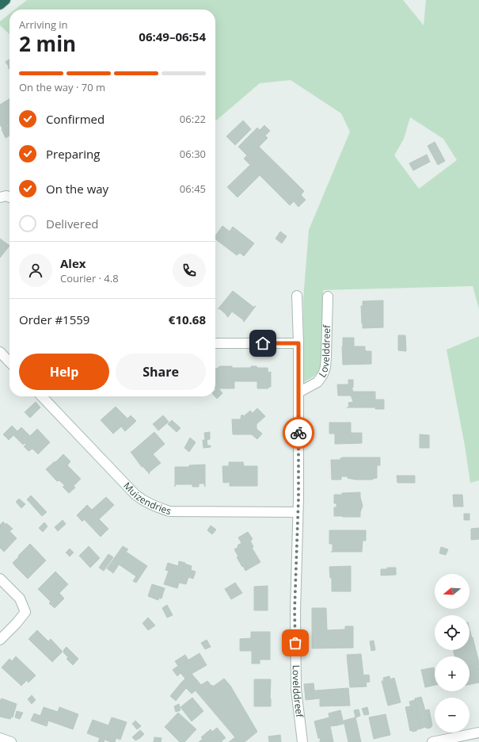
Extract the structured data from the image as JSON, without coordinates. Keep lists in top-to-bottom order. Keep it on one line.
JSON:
{"streets":{"street":["Lovelddreef","Muizendries"]},"crossings":[["Lovelddreef","Muizendries"]],"north":"left","page":{"heading":["2 min","Arriving in","06:49–06:54"],"panel":["Alex","Courier · 4.8","Order #1559","€10.68"],"bar":"On the way · 70 m","list":[["Confirmed","06:22"],["Preparing","06:30"],["On the way","06:45"],"Delivered"],"buttons":["Help","Share"],"map_buttons":["+","−"]}}
